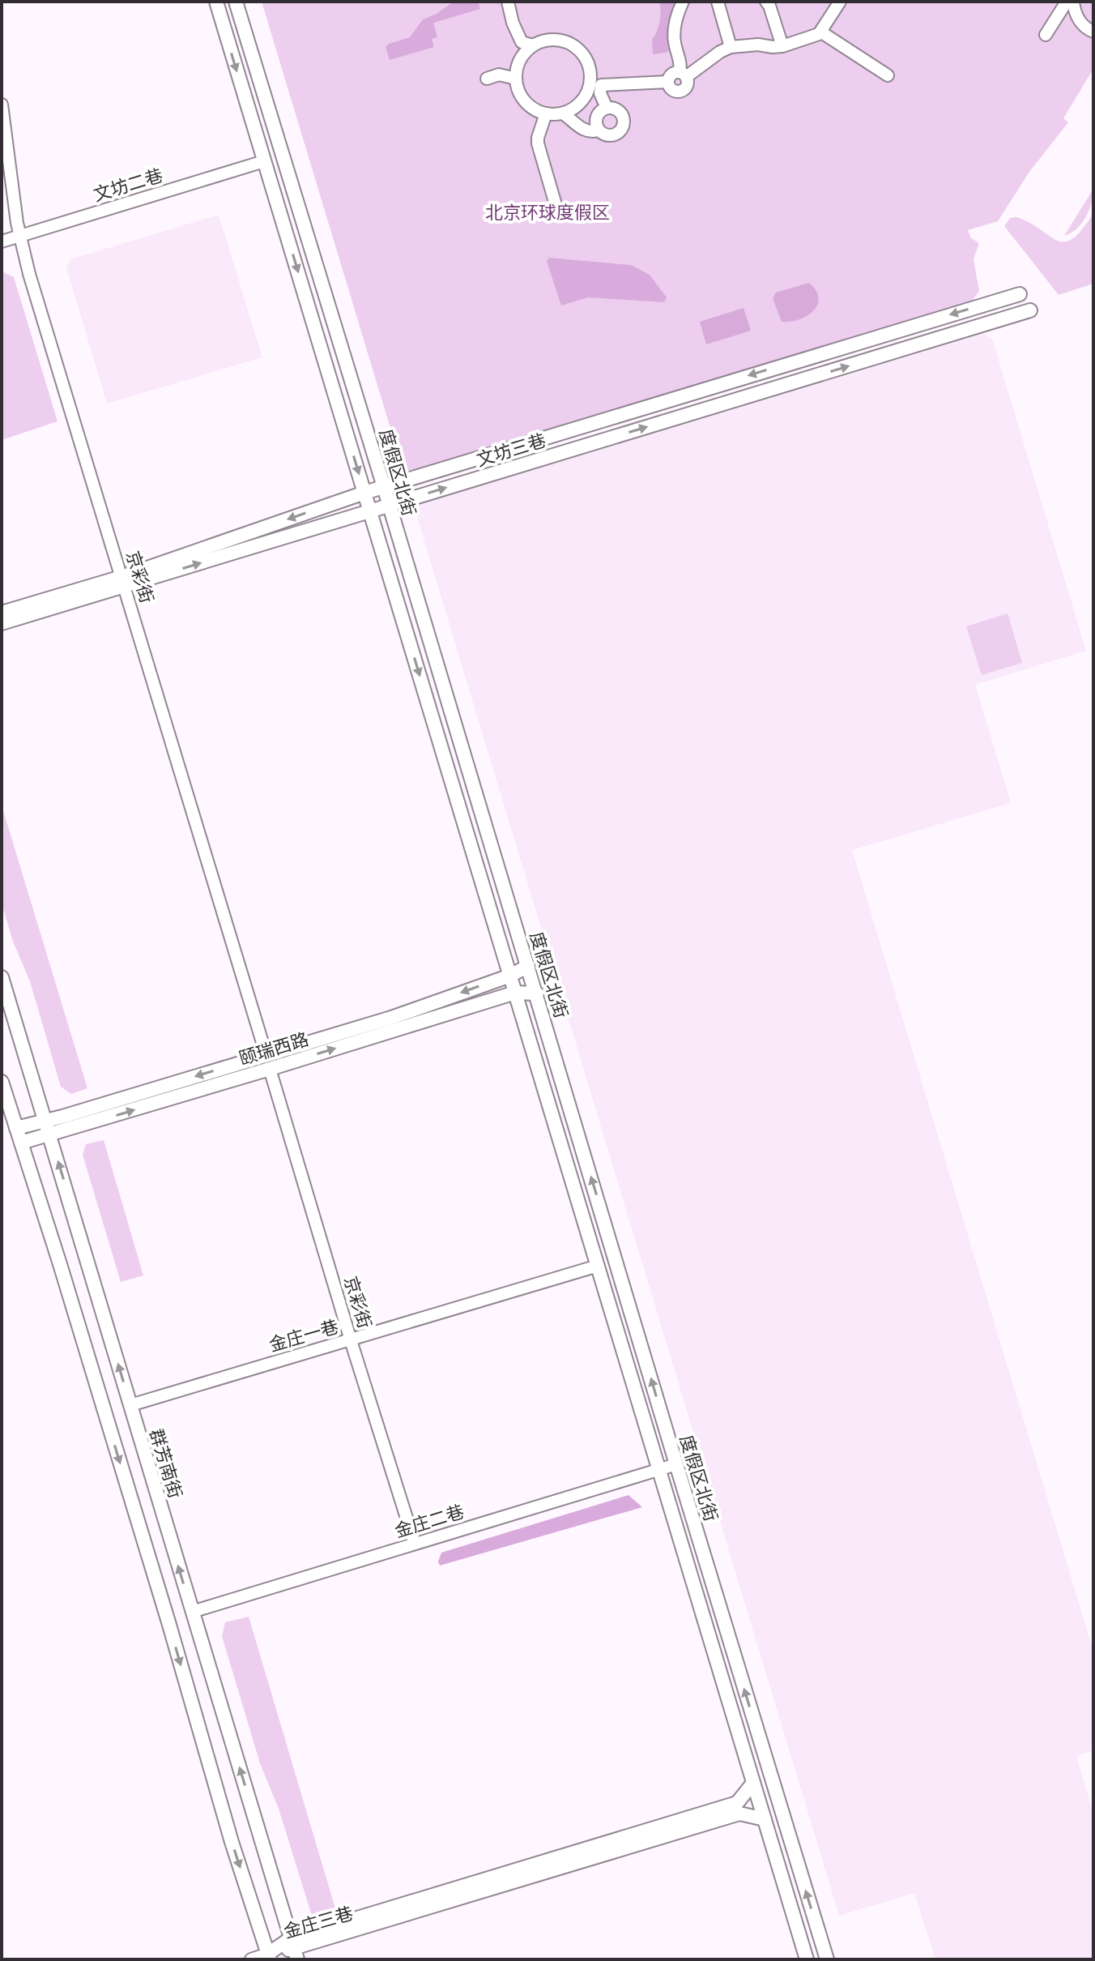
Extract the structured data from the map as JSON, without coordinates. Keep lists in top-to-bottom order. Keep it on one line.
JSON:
{"streets":{"main road":["文坊三巷","度假区北街","颐瑞西路","群芳南街","金庄三巷"],"street":["文坊二巷","京彩街","金庄一巷","金庄二巷"]},"crossings":[["文坊二巷","度假区北街"],["文坊二巷","京彩街"],["文坊三巷","度假区北街"],["文坊三巷","京彩街"],["度假区北街","颐瑞西路"],["度假区北街","金庄一巷"],["度假区北街","金庄二巷"],["度假区北街","金庄三巷"],["京彩街","颐瑞西路"],["京彩街","金庄一巷"],["京彩街","金庄二巷"],["颐瑞西路","群芳南街"],["金庄一巷","群芳南街"],["群芳南街","金庄二巷"],["群芳南街","金庄三巷"]],"parks":["北京环球度假区"]}
